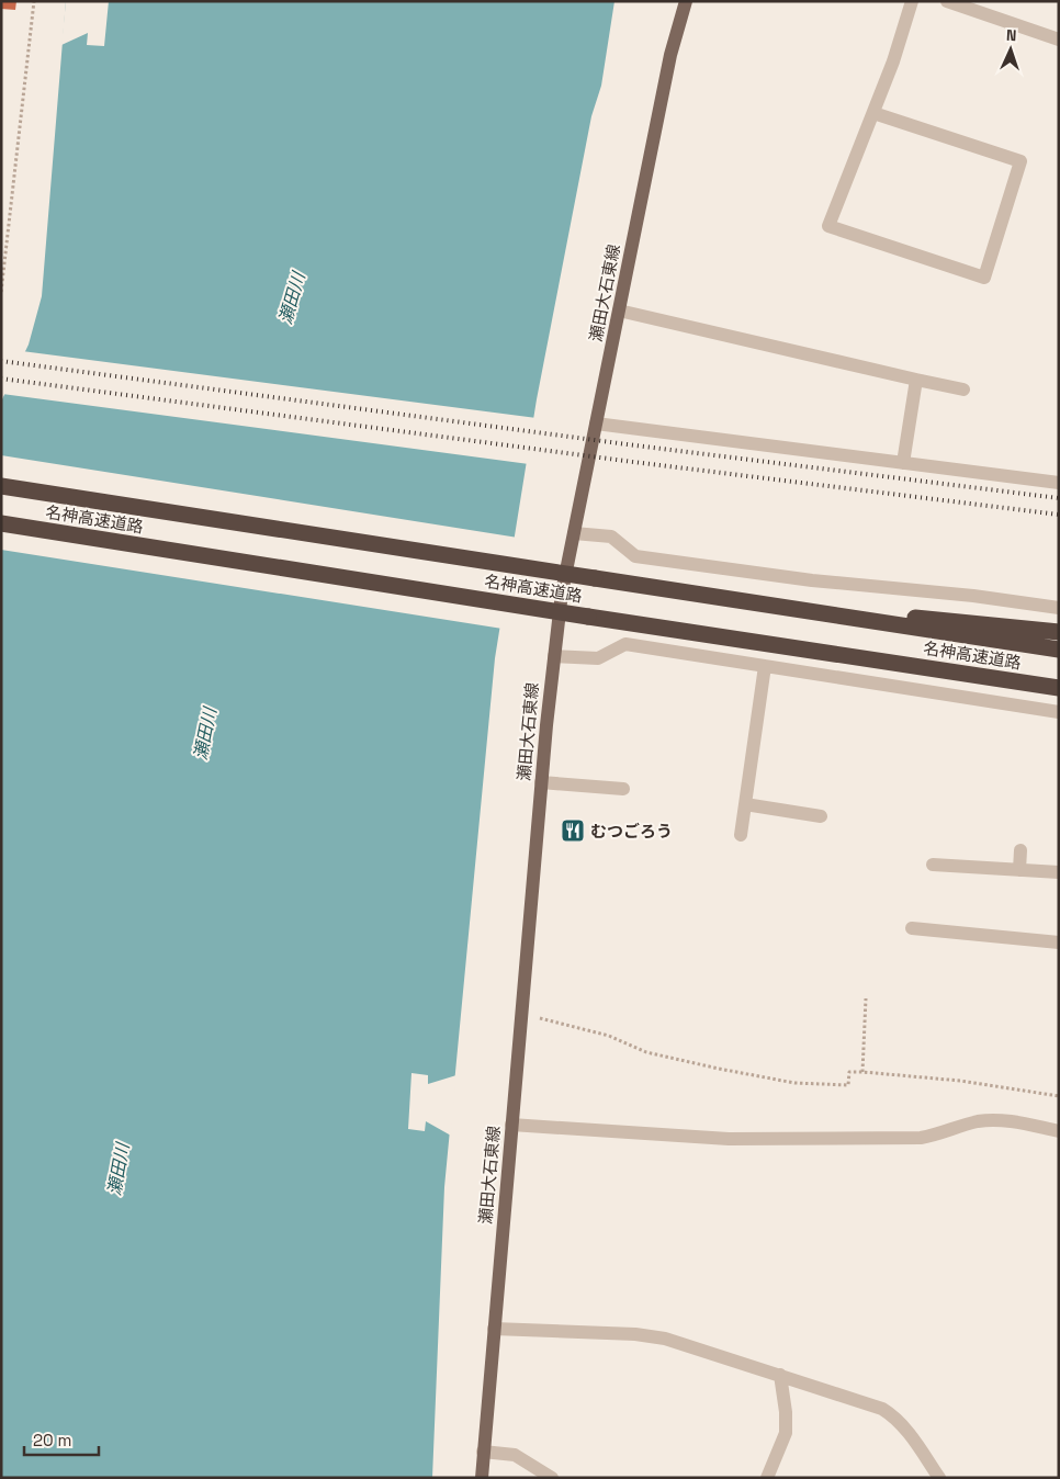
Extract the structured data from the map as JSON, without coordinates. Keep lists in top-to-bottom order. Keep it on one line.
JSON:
{"streets":{"highway":["名神高速道路"],"main road":["瀬田大石東線"]},"water":["瀬田川"],"places":{"restaurant":["むつごろう"]},"scale_bar":"20 m","north":"top"}
